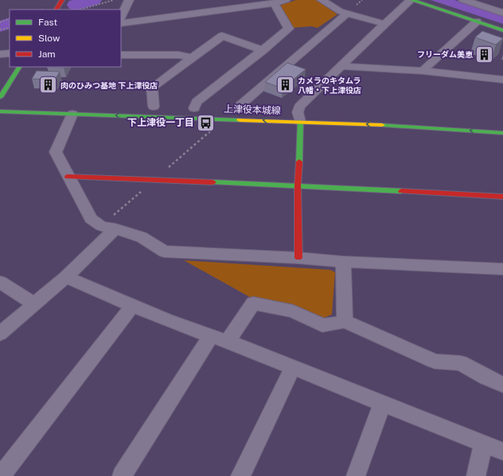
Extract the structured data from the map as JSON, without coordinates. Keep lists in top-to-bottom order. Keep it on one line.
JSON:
{"streets":{"main road":["上津役本城線"]},"one_way":["上津役本城線"],"places":{"building":["フリーダム美恵","肉のひみつ基地 下上津役店","カメラのキタムラ 八幡・下上津役店"],"bus stop":["下上津役一丁目"]},"legend":["Fast","Slow","Jam"]}
